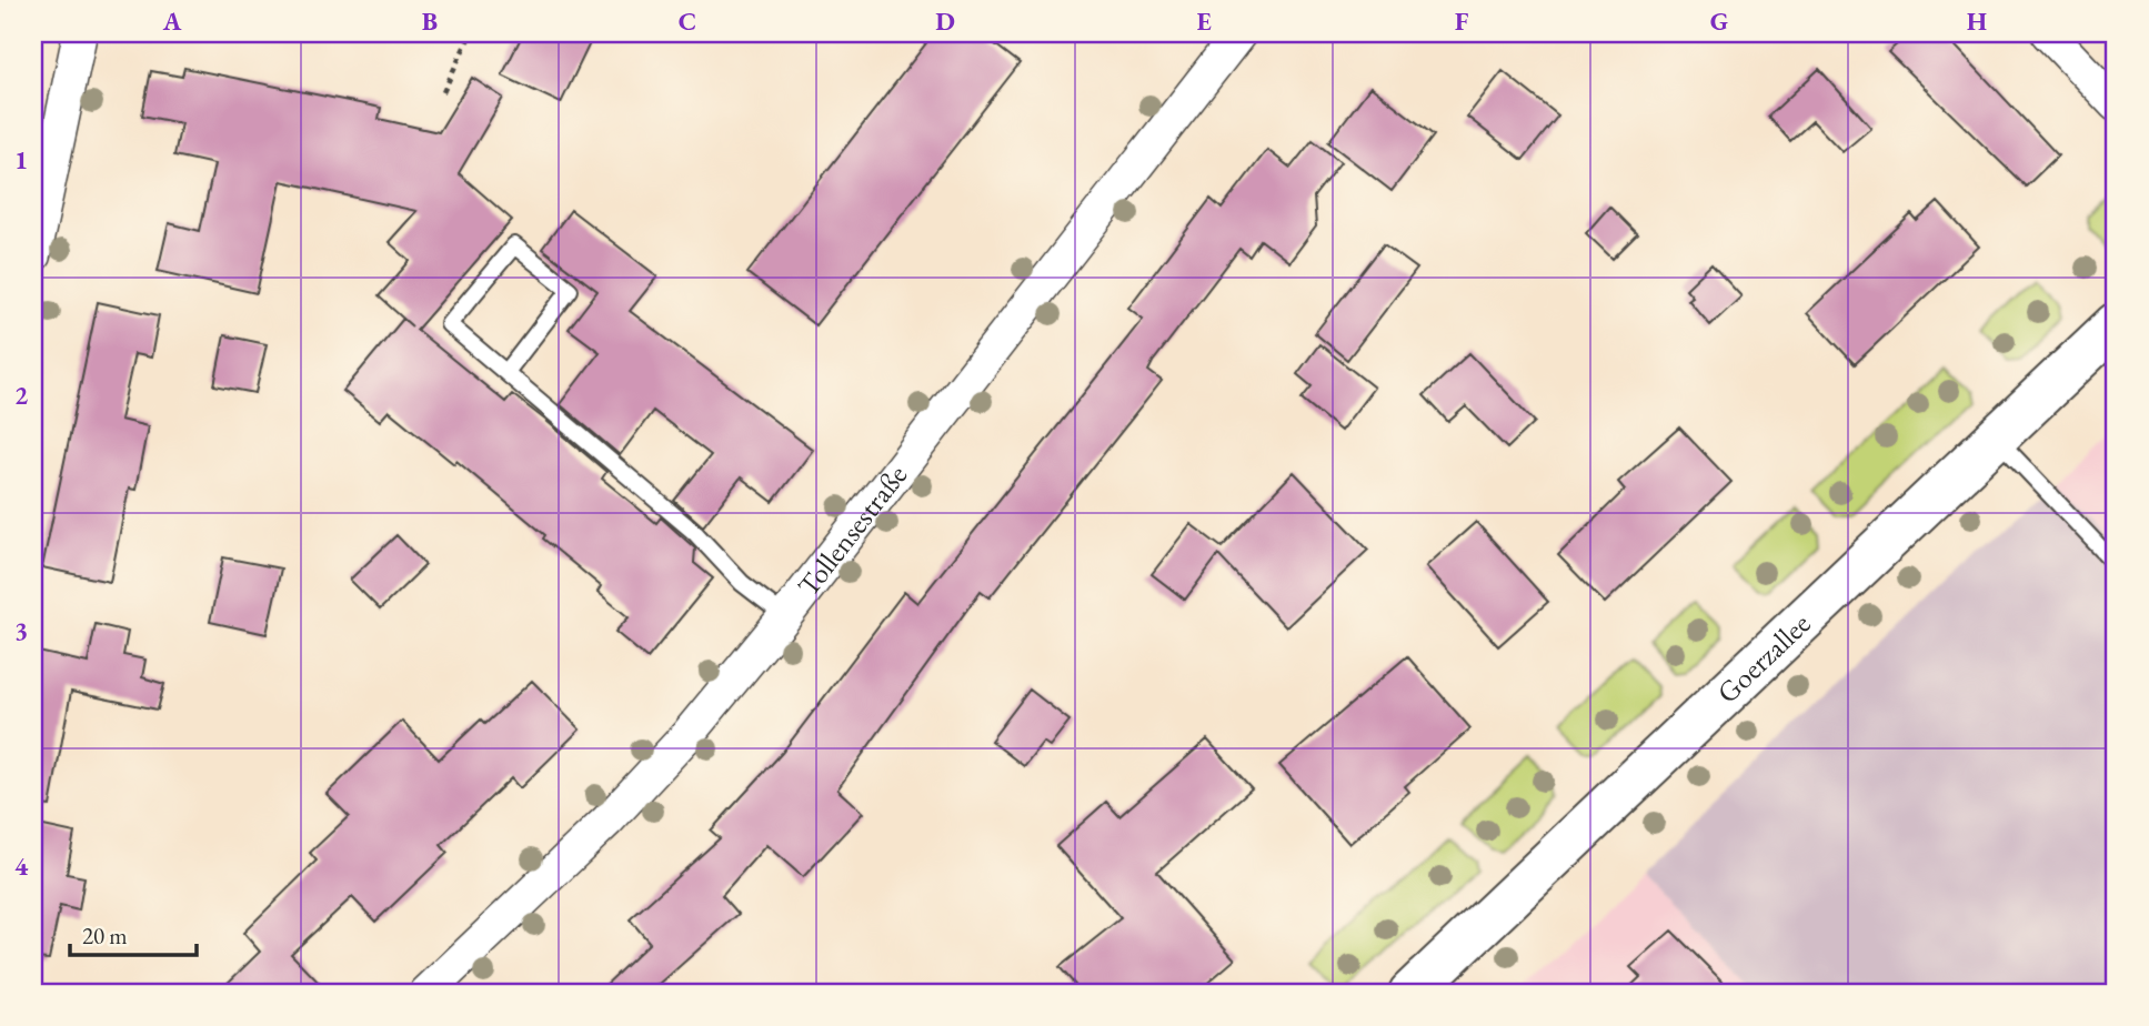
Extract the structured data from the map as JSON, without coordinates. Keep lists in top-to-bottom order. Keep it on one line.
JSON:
{"streets":{"main road":["Goerzallee"],"street":["Tollensestraße"]},"scale_bar":"20 m","grid":{"columns":["A","B","C","D","E","F","G","H"],"rows":["1","2","3","4"]}}
